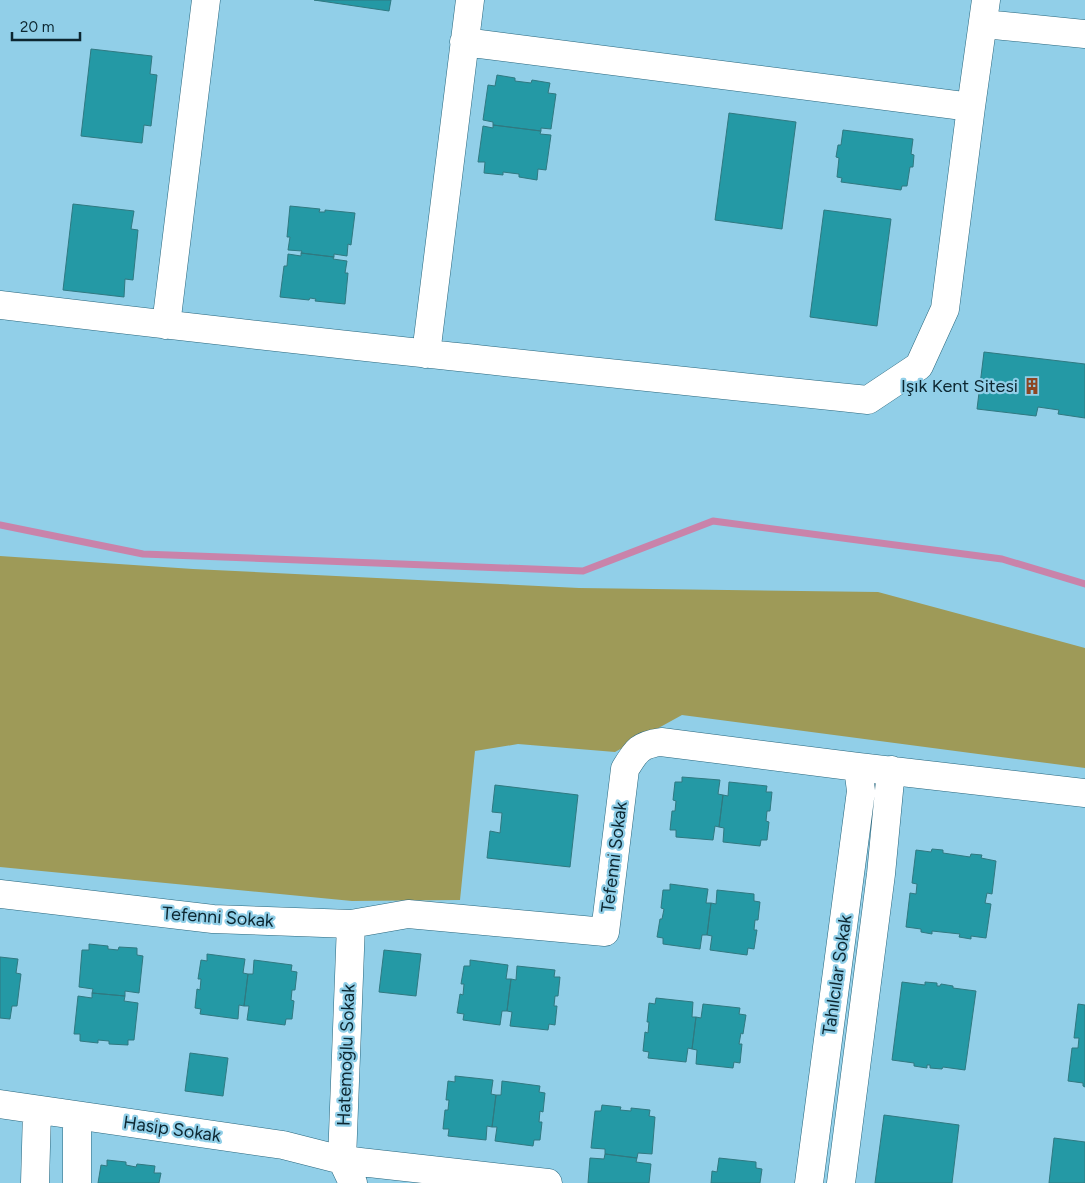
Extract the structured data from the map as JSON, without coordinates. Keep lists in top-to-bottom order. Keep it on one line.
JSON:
{"streets":{"street":["Tefenni Sokak","Tahılcılar Sokak","Hatemoğlu Sokak","Hasip Sokak"]},"crossings":[["Tefenni Sokak","Tahılcılar Sokak"],["Tefenni Sokak","Hatemoğlu Sokak"],["Hatemoğlu Sokak","Hasip Sokak"]],"places":{"building":["Işık Kent Sitesi"]},"scale_bar":"20 m"}
